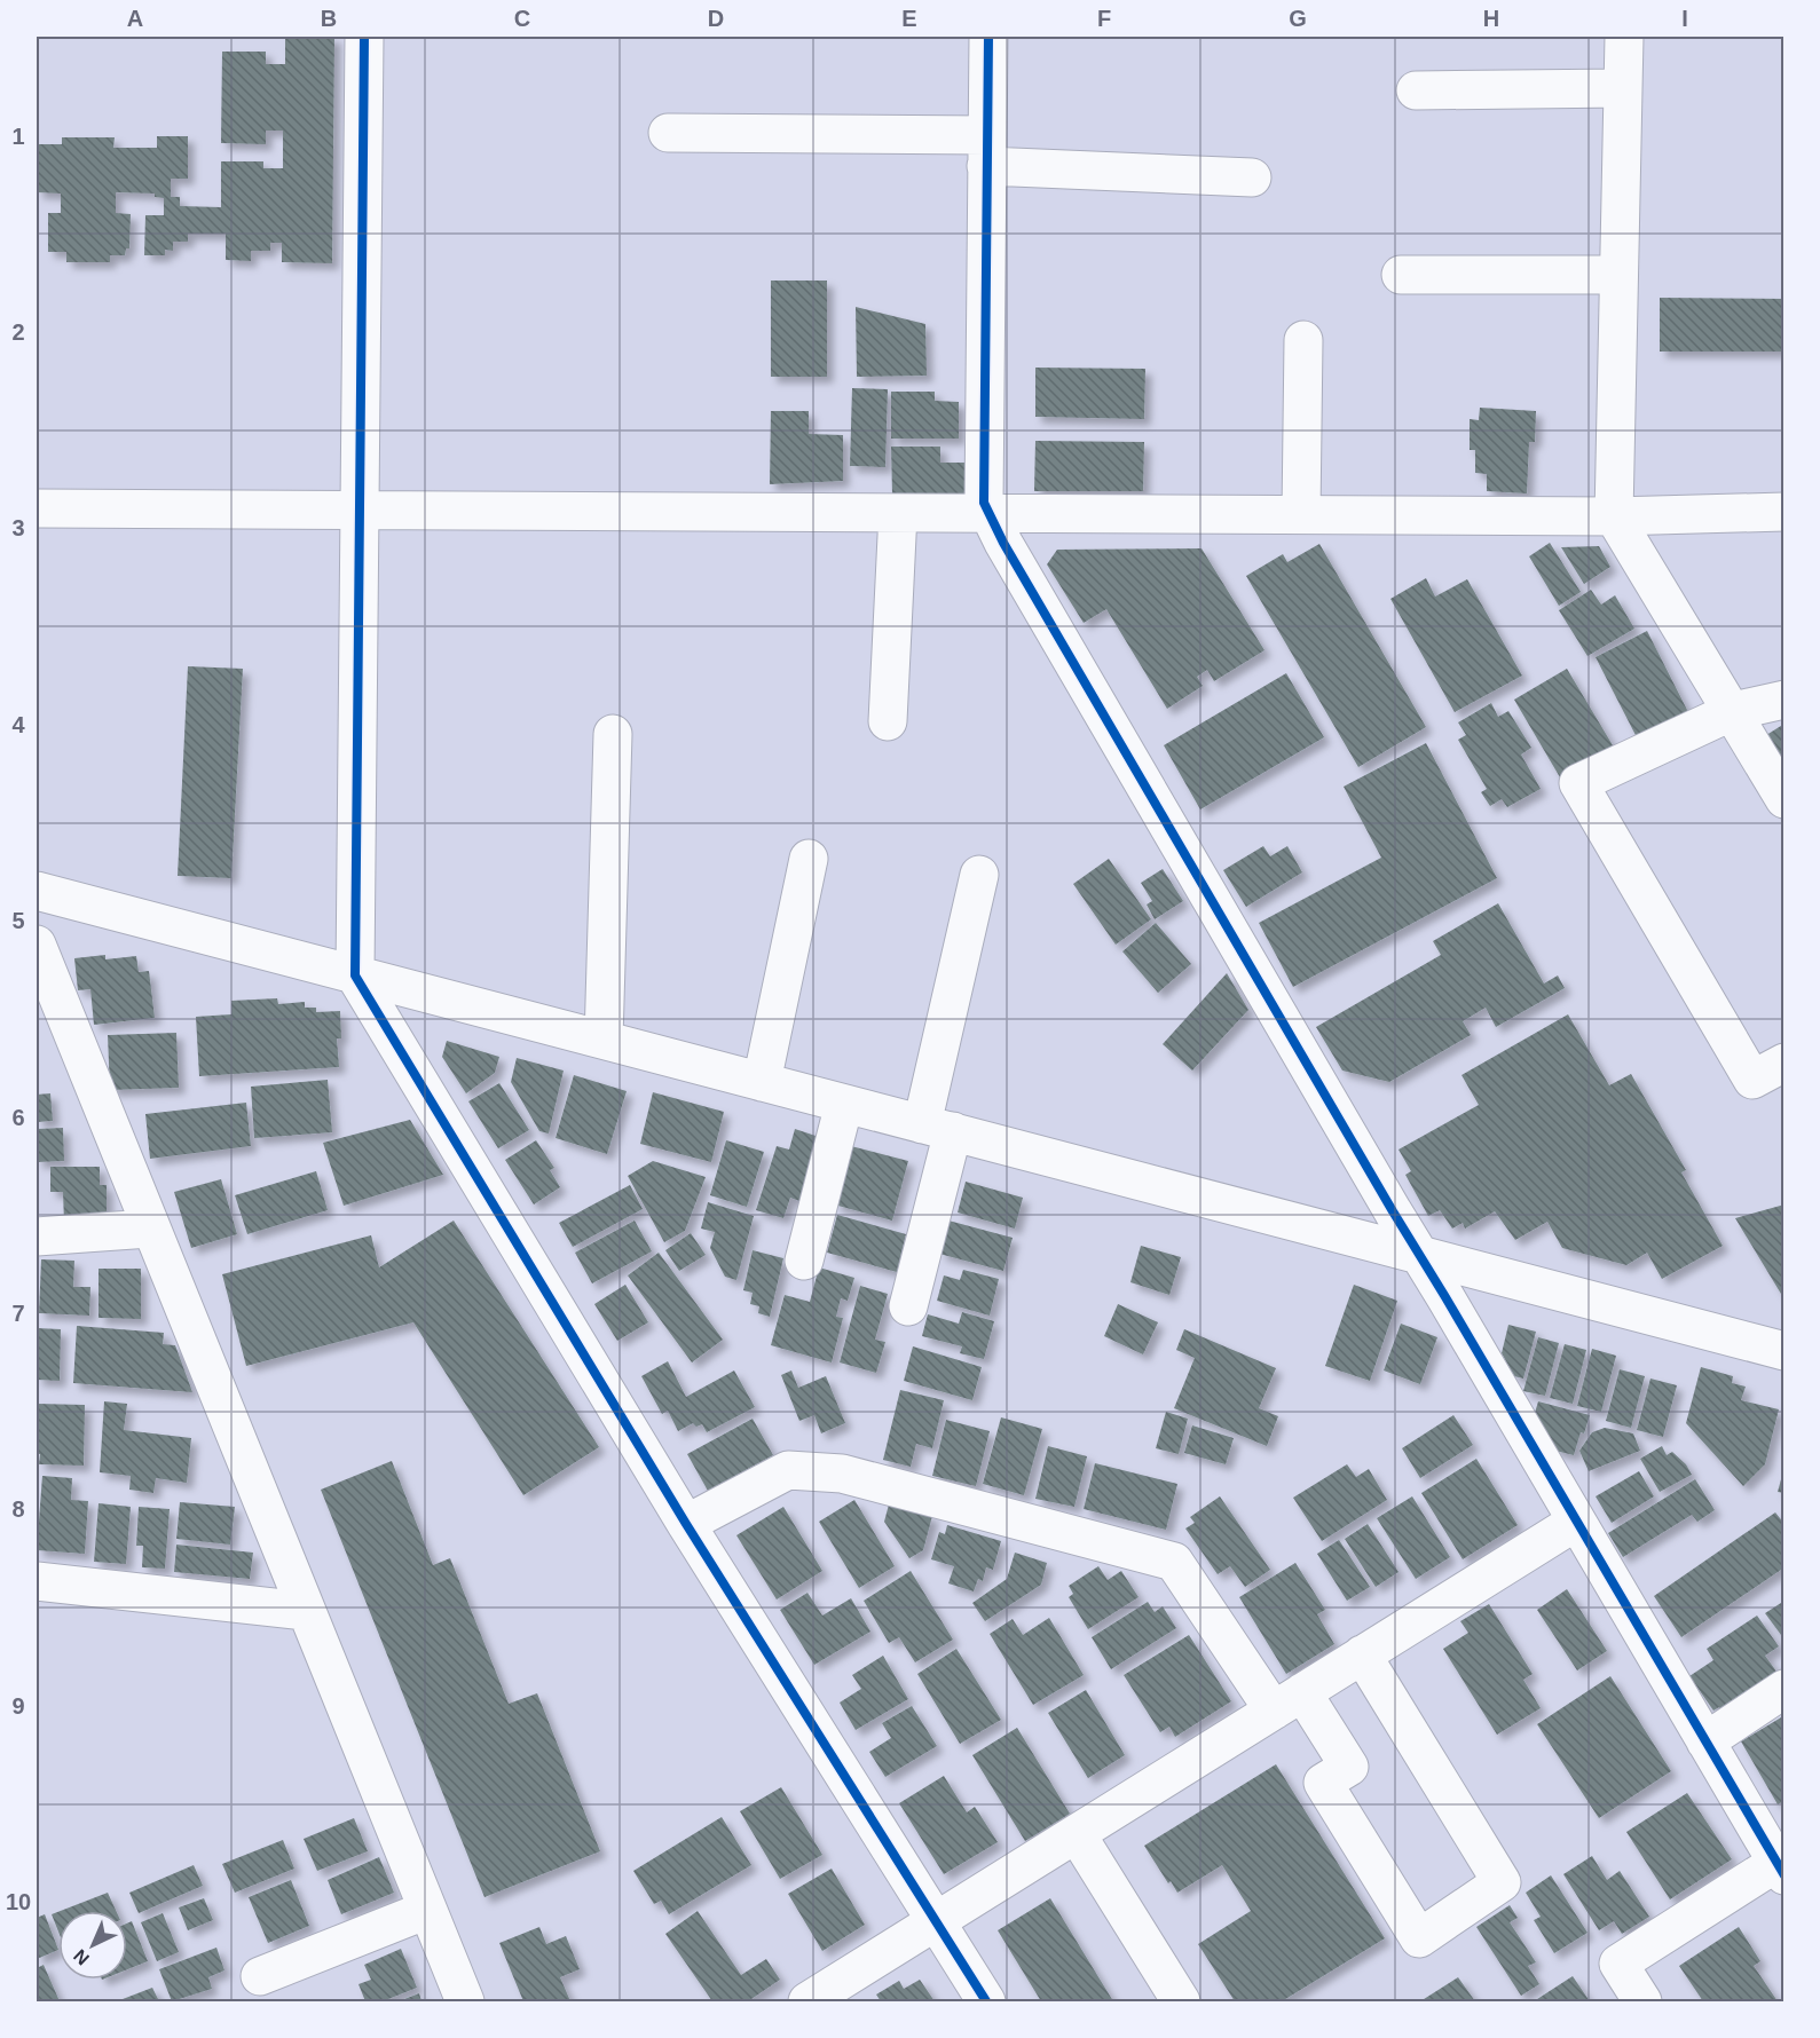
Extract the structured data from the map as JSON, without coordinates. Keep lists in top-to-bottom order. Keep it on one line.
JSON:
{"north":"bottom left","grid":{"columns":["A","B","C","D","E","F","G","H","I"],"rows":["1","2","3","4","5","6","7","8","9","10"]}}
